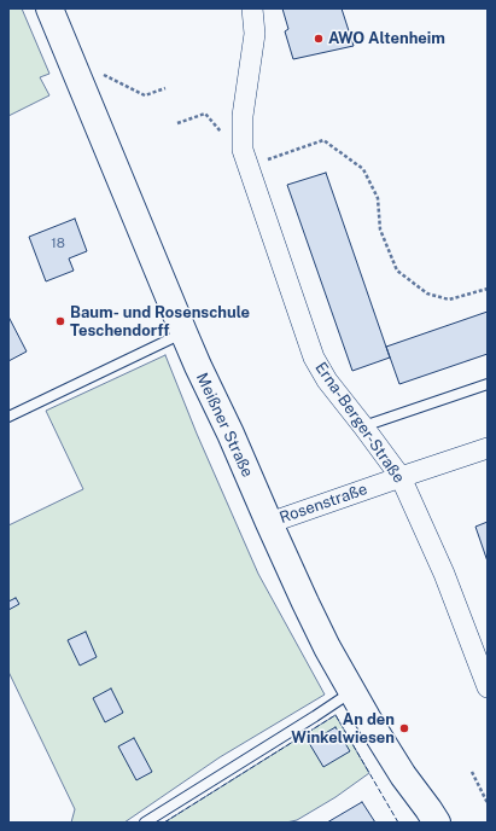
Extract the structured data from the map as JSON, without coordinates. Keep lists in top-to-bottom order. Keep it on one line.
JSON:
{"streets":{"main road":["Meißner Straße"],"street":["Erna-Berger-Straße","Rosenstraße"]},"crossings":[["Erna-Berger-Straße","Rosenstraße"],["Meißner Straße","Rosenstraße"]],"places":["AWO Altenheim","Baum- und Rosenschule Teschendorff","An den Winkelwiesen"],"house_numbers":["18"]}
